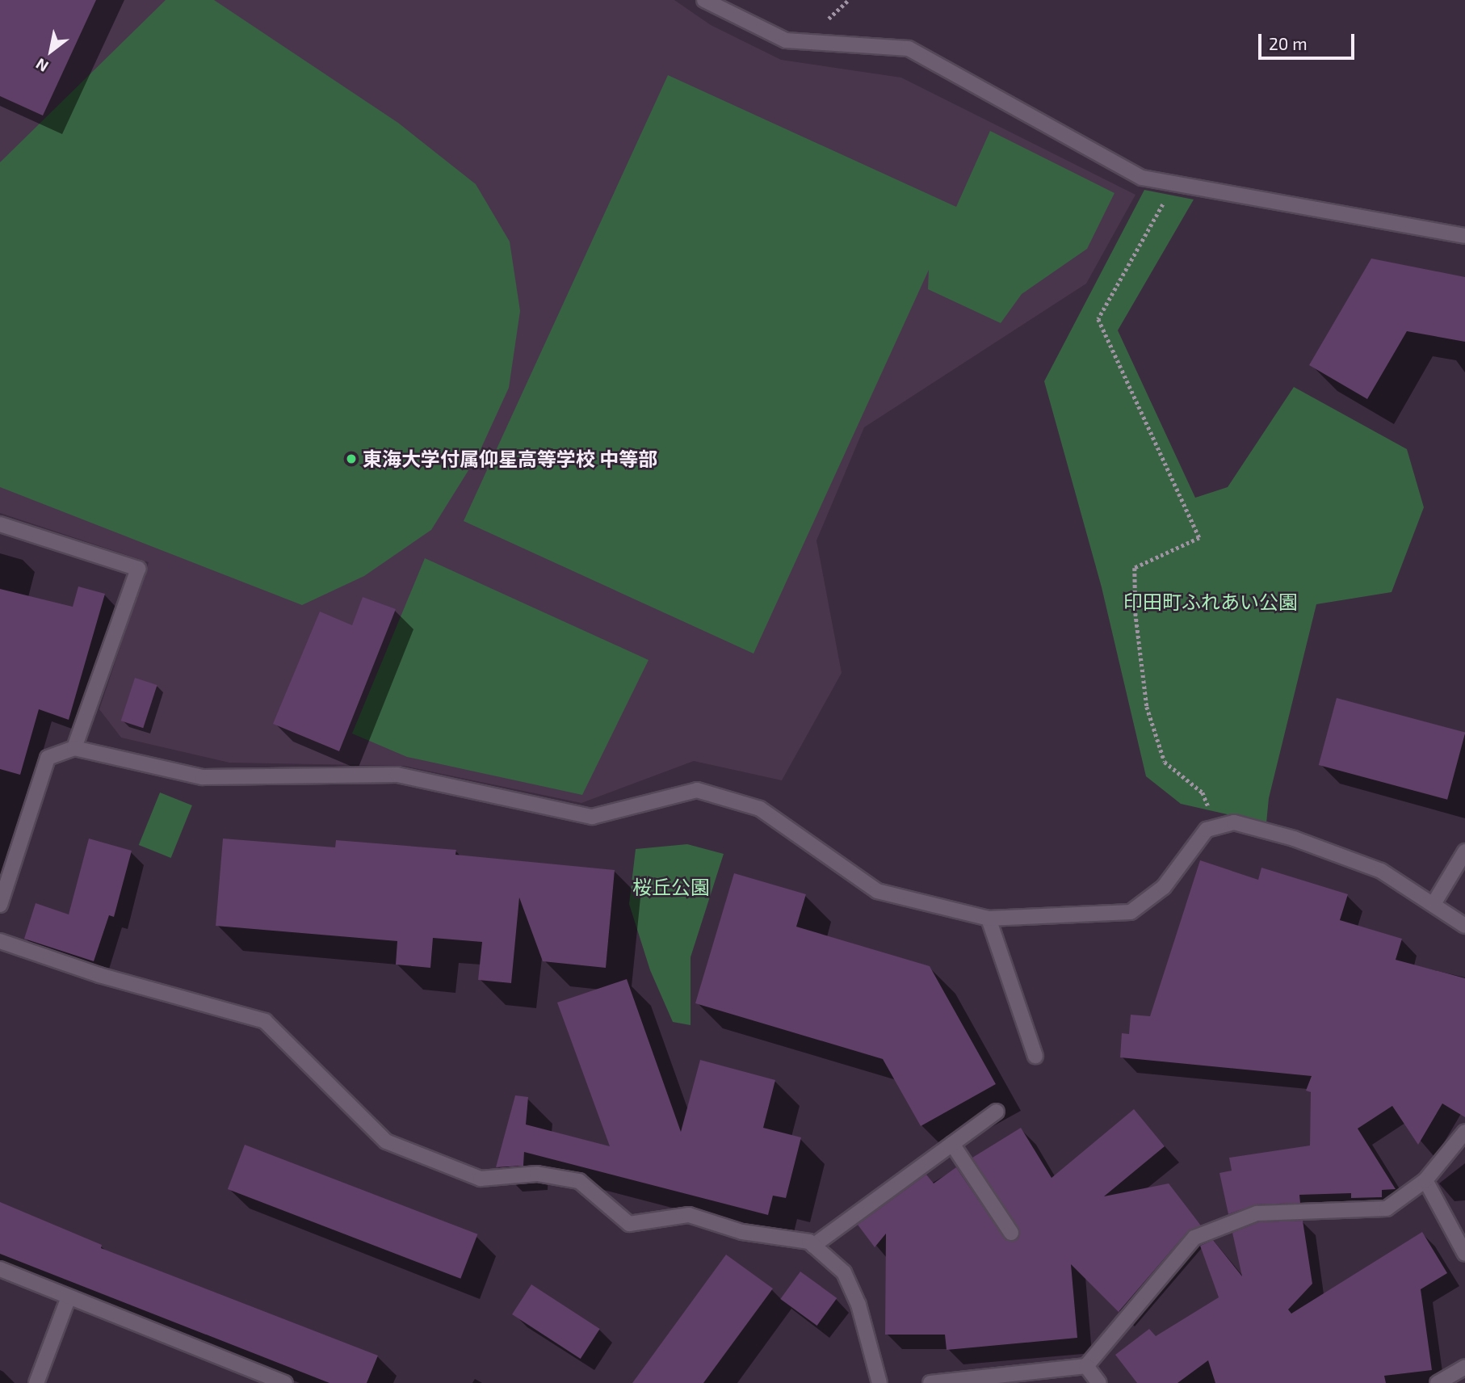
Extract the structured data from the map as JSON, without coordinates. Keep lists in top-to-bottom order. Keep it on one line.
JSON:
{"parks":["印田町ふれあい公園","桜丘公園"],"places":["東海大学付属仰星高等学校 中等部"],"scale_bar":"20 m","north":"bottom left"}
